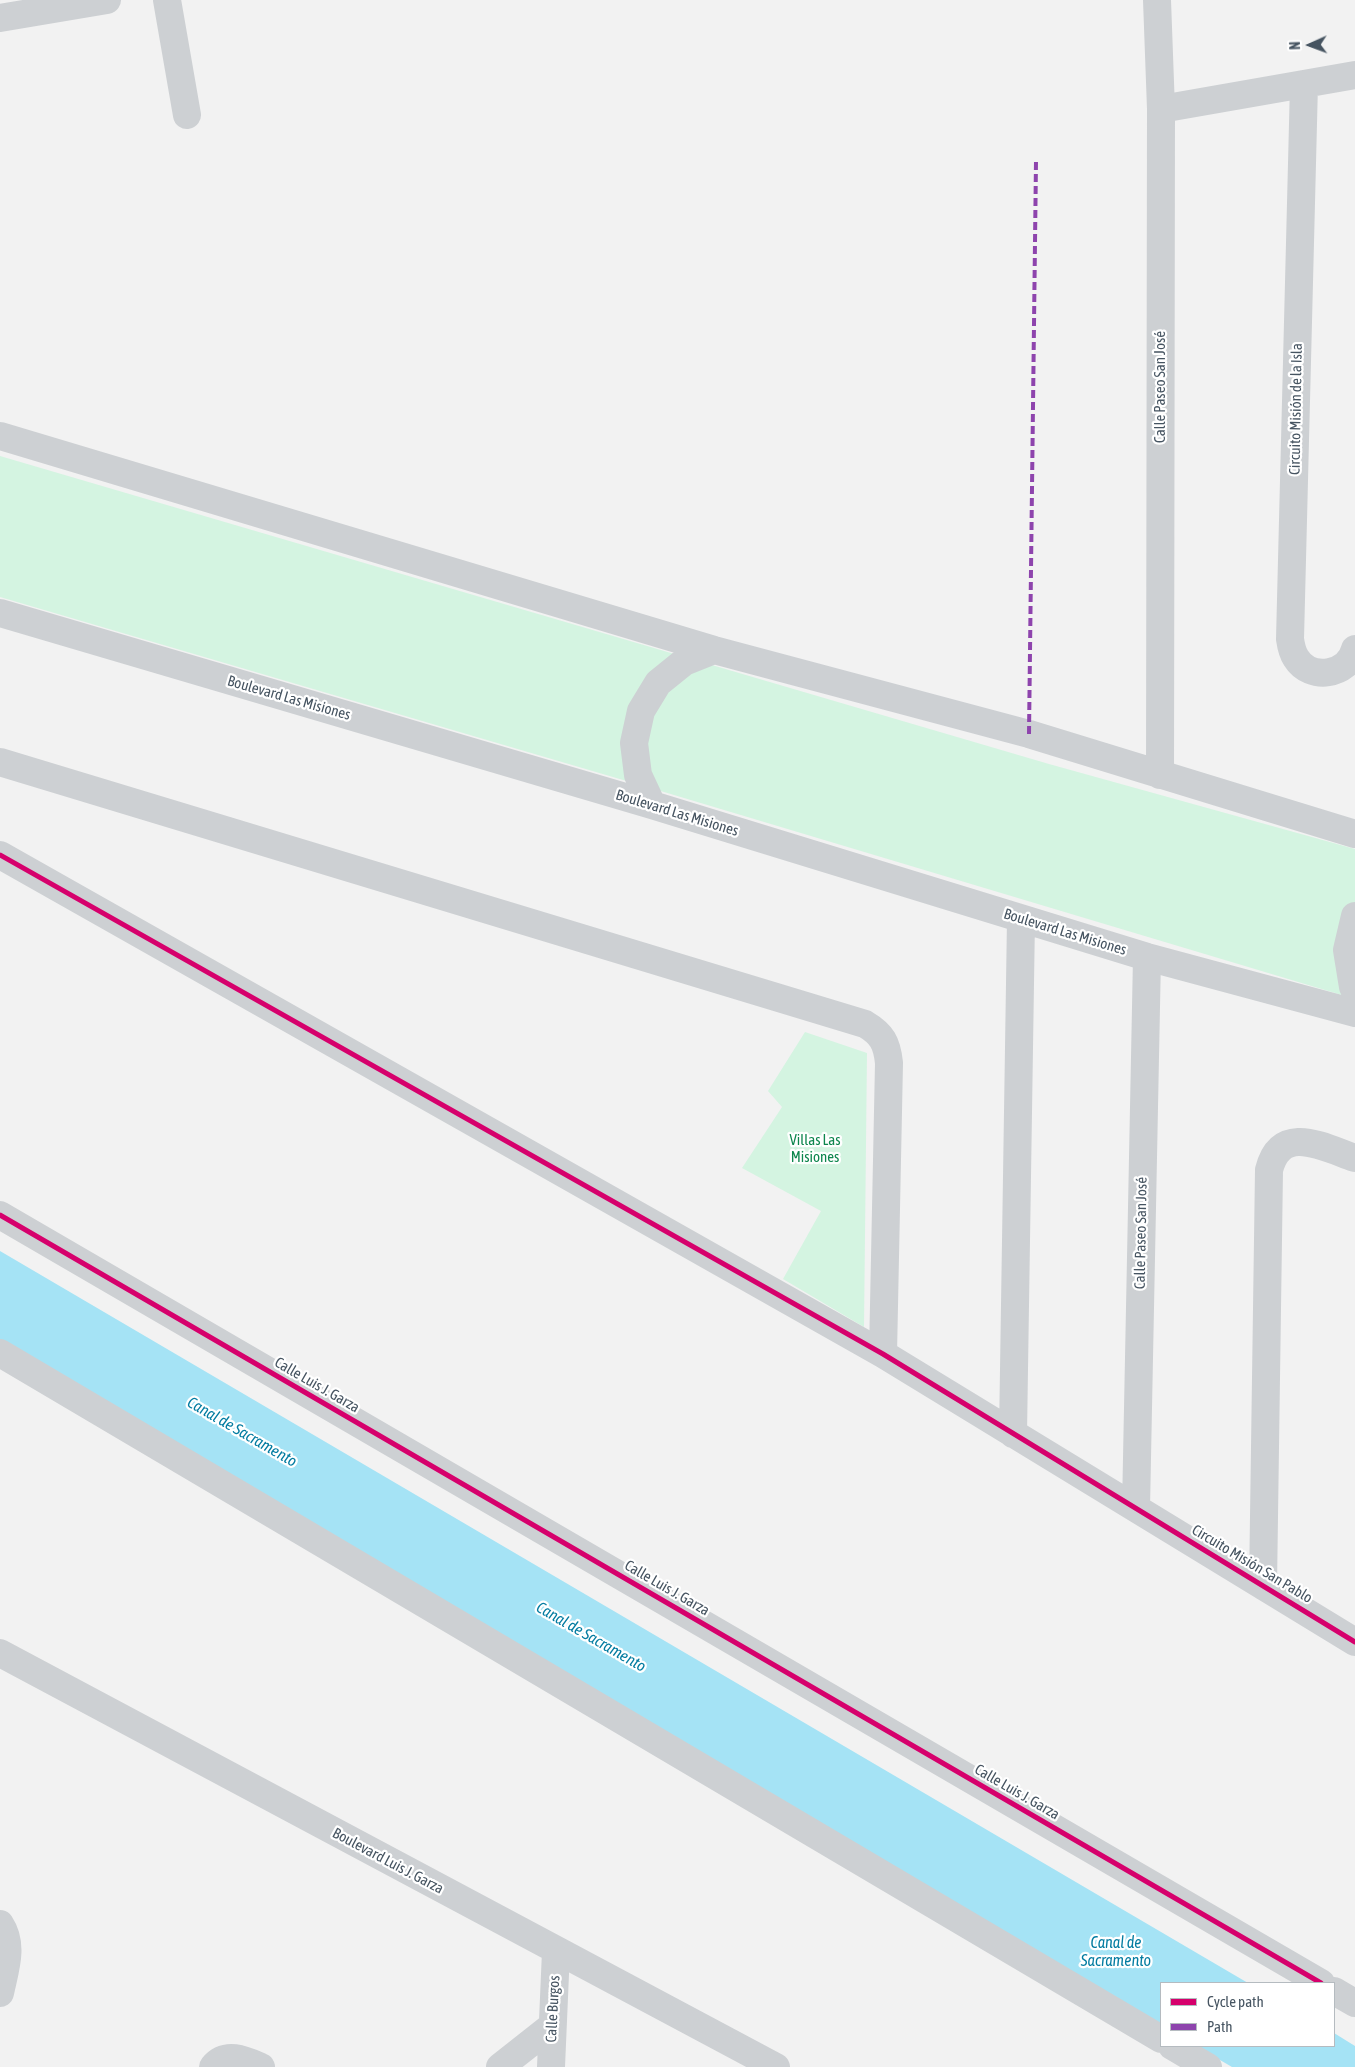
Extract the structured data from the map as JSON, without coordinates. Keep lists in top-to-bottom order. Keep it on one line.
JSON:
{"streets":{"street":["Calle Paseo San José","Circuito Misión de la Isla","Boulevard Las Misiones","Calle Luis J. Garza","Circuito Misión San Pablo","Boulevard Luis J. Garza","Calle Burgos"]},"crossings":[["Calle Paseo San José","Boulevard Las Misiones"],["Calle Paseo San José","Circuito Misión San Pablo"],["Boulevard Luis J. Garza","Calle Burgos"]],"water":["Canal de Sacramento"],"parks":["Villas Las Misiones"],"legend":["Cycle path","Path"],"north":"left"}
